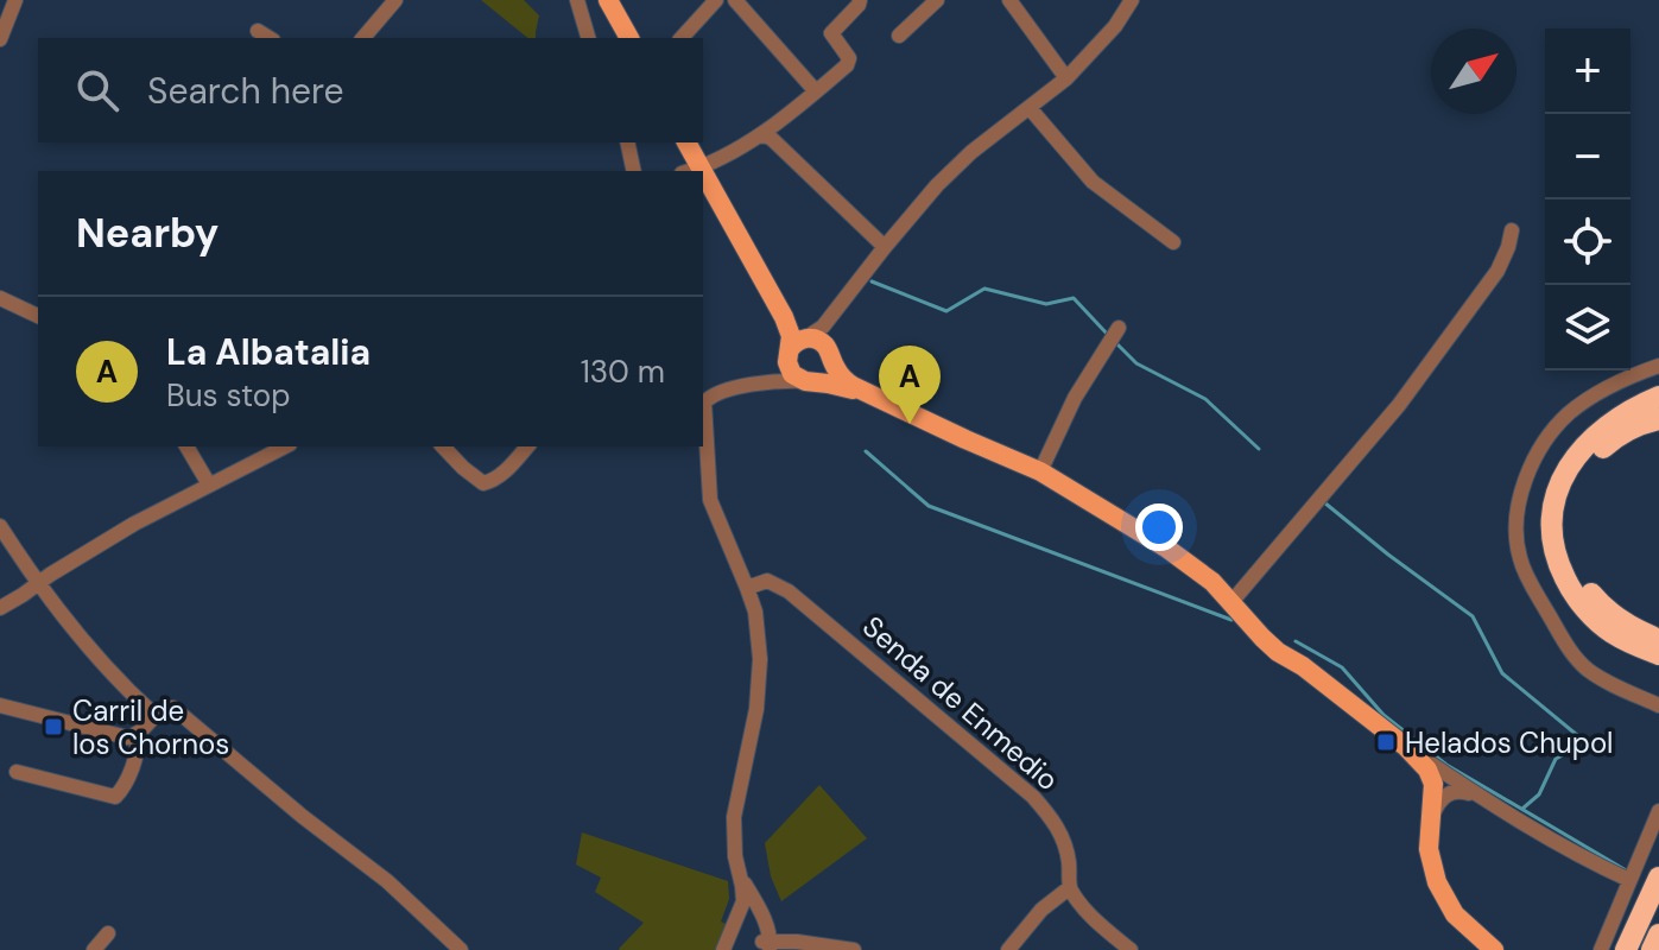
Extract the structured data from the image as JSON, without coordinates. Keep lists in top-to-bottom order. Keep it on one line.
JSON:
{"streets":{"street":["Senda de Enmedio"]},"places":{"transit":["Carril de los Chornos","Helados Chupol"]},"north":"top right","page":{"map_buttons":["+","−"],"search":"Search here","heading":"Nearby","list":[{"mark":"A","name":"La Albatalia","note":"Bus stop","value":"130 m"}],"pins":"A"}}
